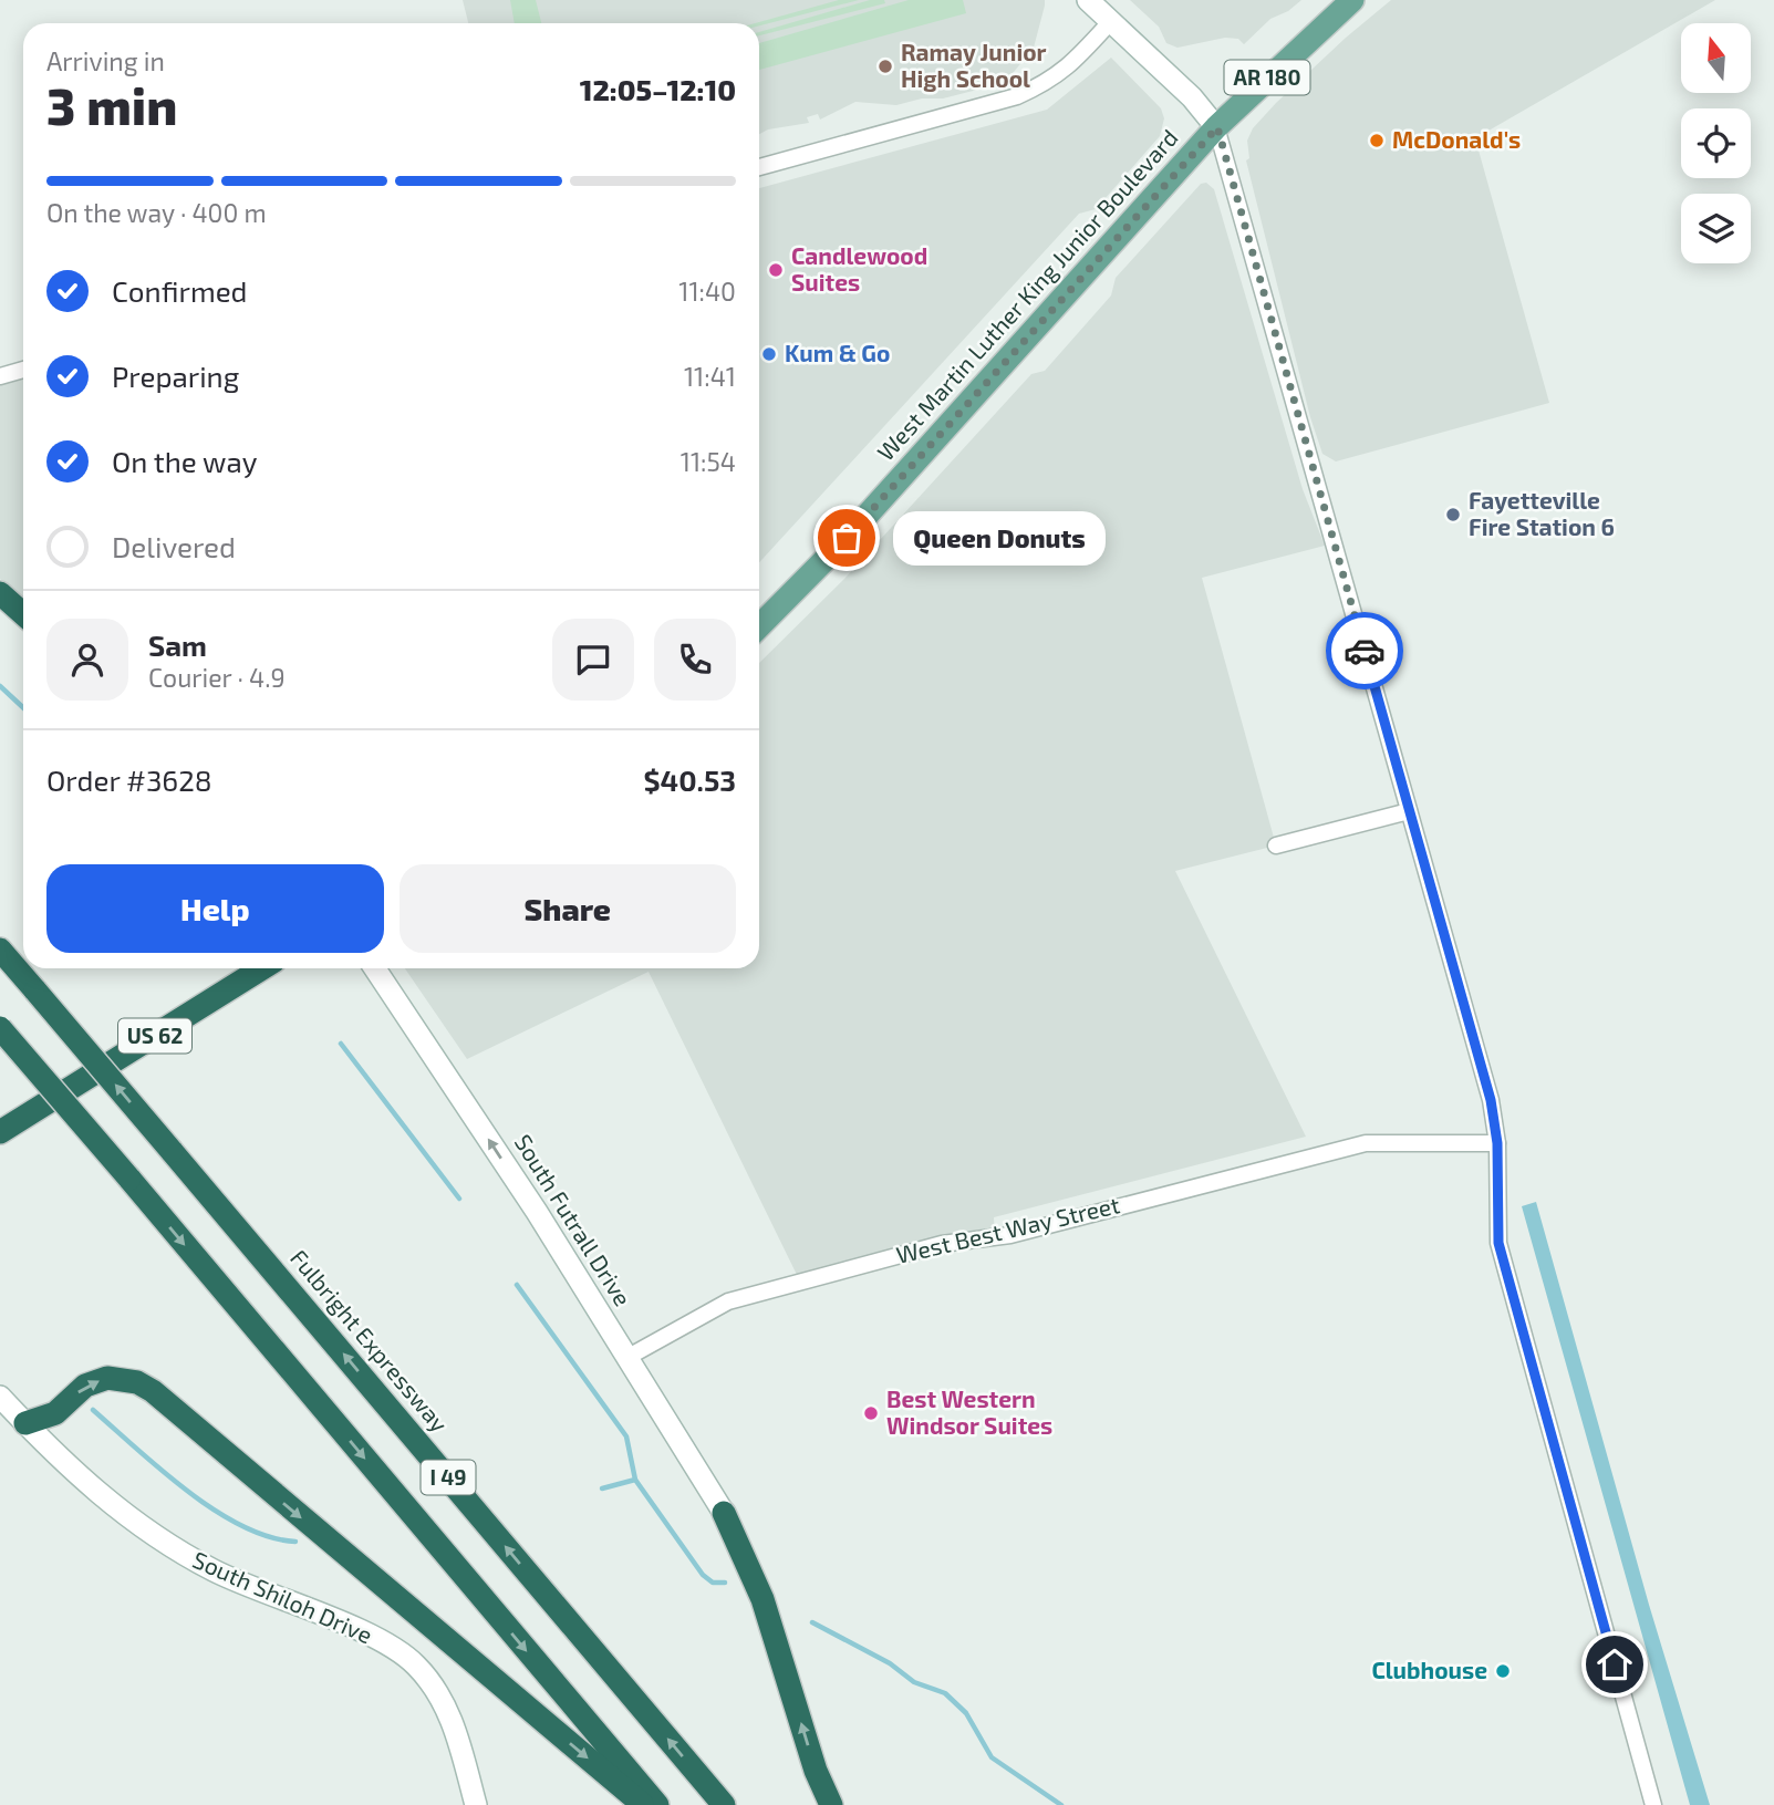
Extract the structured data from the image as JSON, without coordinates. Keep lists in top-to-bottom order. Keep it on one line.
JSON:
{"streets":{"highway":["US 62","Fulbright Expressway","I 49"],"main road":["AR 180","West Martin Luther King Junior Boulevard"],"street":["South Futrall Drive","West Best Way Street","South Shiloh Drive"]},"crossings":[["South Futrall Drive","West Best Way Street"]],"one_way":["South Futrall Drive"],"places":["Ramay Junior High School","McDonald's","Candlewood Suites","Kum & Go","Fayetteville Fire Station 6","Queen Donuts","Best Western Windsor Suites","Clubhouse"],"north":"top","page":{"heading":["3 min","Arriving in","12:05–12:10"],"panel":["Sam","Courier · 4.9","Order #3628","$40.53"],"bar":"On the way · 400 m","list":[["Confirmed","11:40"],["Preparing","11:41"],["On the way","11:54"],"Delivered"],"bubble":"Queen Donuts","buttons":["Help","Share"]}}
